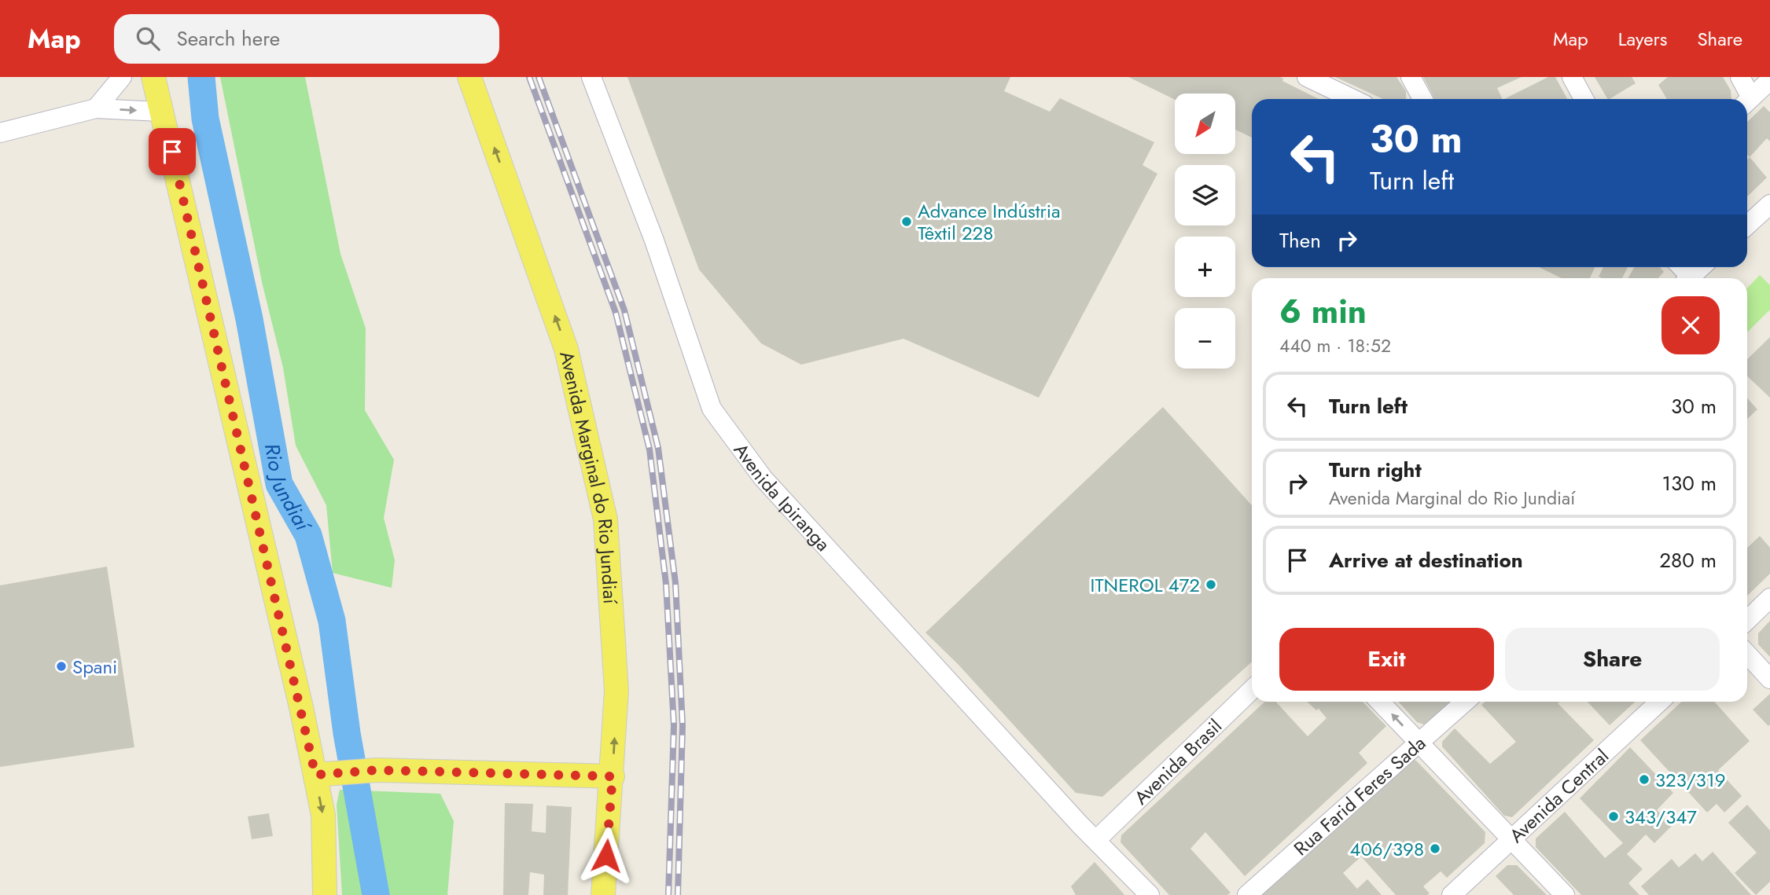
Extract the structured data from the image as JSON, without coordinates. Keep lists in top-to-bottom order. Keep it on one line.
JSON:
{"streets":{"main road":["Avenida Marginal do Rio Jundiaí"],"street":["Avenida Ipiranga","Avenida Brasil","Avenida Central","Rua Farid Feres Sada"]},"crossings":[["Avenida Ipiranga","Avenida Brasil"]],"one_way":["Avenida Marginal do Rio Jundiaí"],"water":["Rio Jundiaí"],"places":["Advance Indústria Têxtil 228","ITNEROL 472","Spani","323/319","343/347","406/398"],"north":"bottom left","page":{"header":"Map","search":"Search here","nav":["Map","Layers","Share"],"map_buttons":["+","−"],"turn":["30 m","Turn left"],"then":"Then","heading":["6 min","440 m · 18:52"],"list":[{"name":"Turn left","value":"30 m"},{"name":"Turn right","note":"Avenida Marginal do Rio Jundiaí","value":"130 m"},{"name":"Arrive at destination","value":"280 m"}],"buttons":["Exit","Share"]}}
